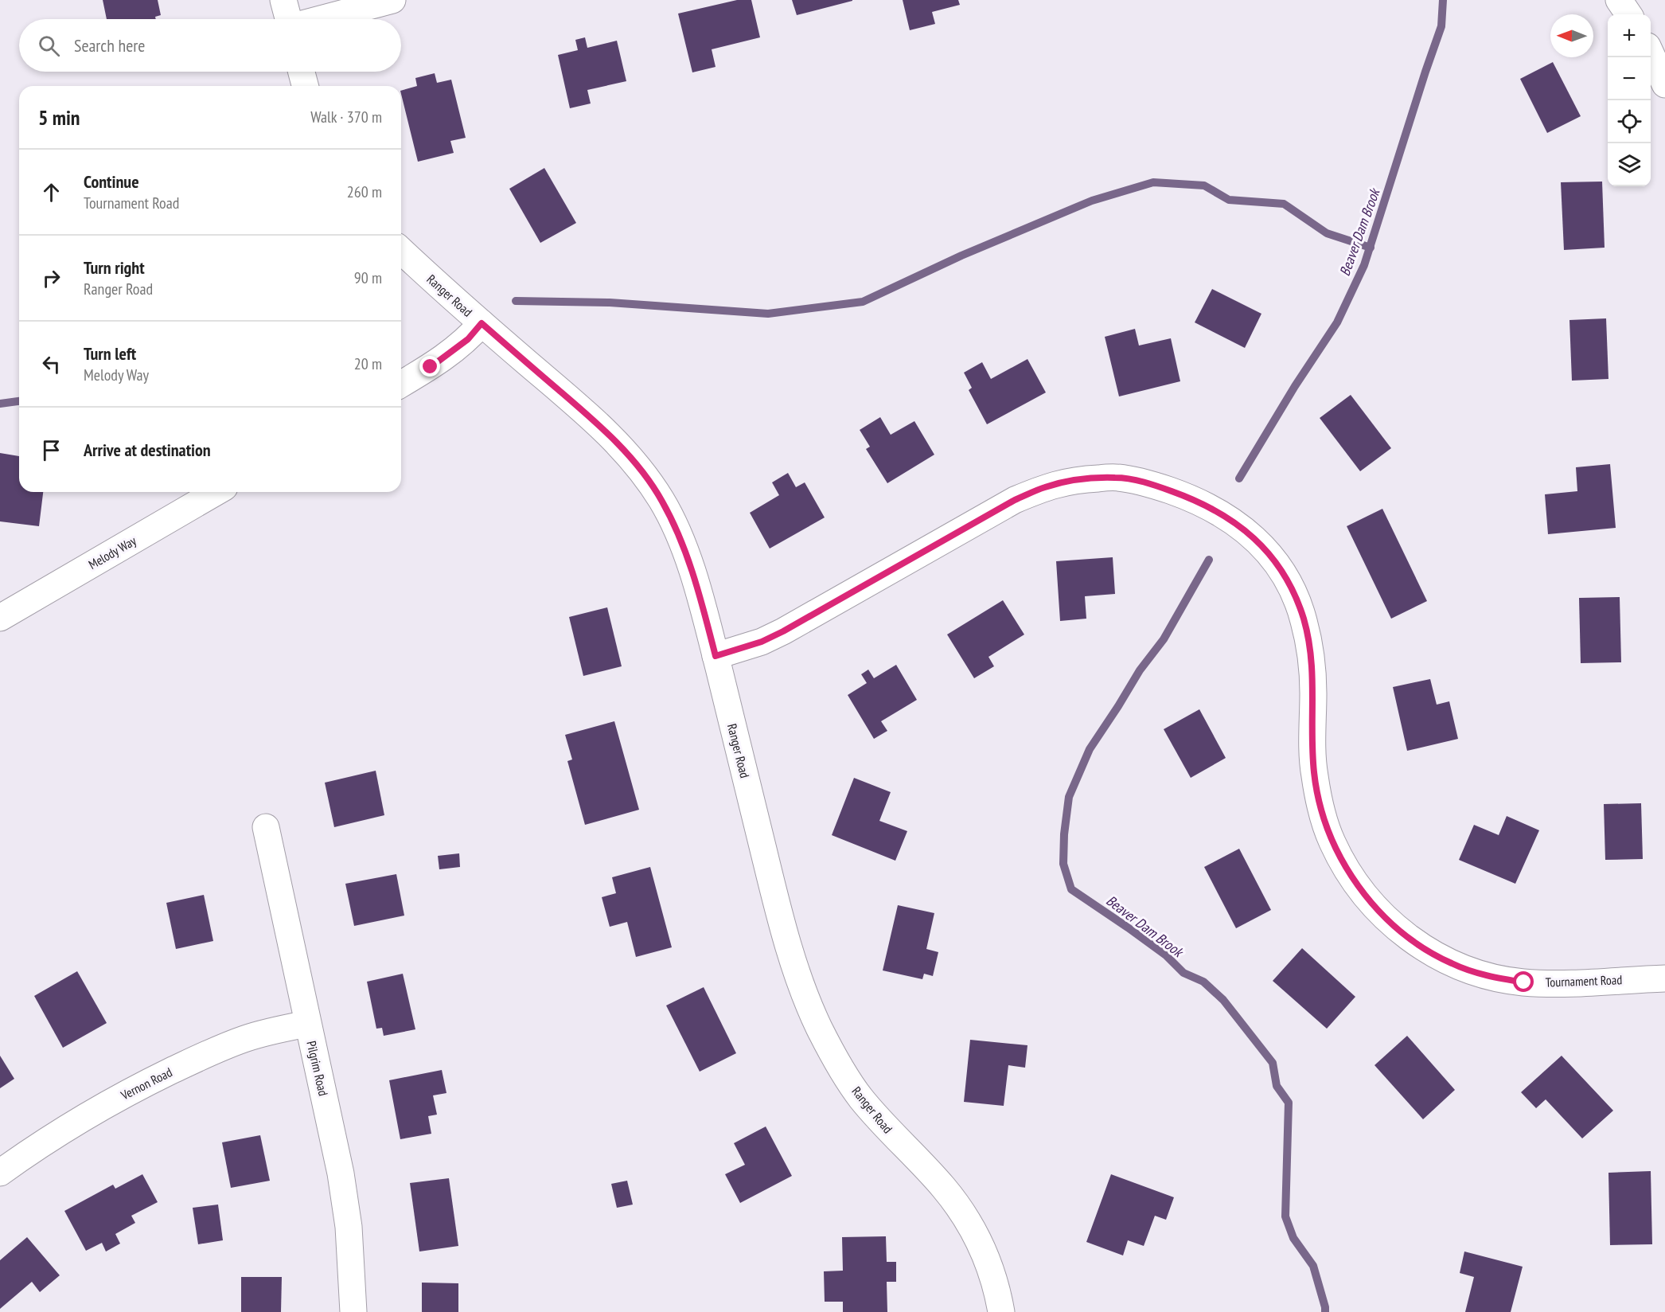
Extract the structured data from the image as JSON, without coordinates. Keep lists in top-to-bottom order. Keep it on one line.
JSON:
{"streets":{"street":["Ranger Road","Melody Way","Tournament Road","Pilgrim Road","Vernon Road"]},"crossings":[["Ranger Road","Tournament Road"],["Pilgrim Road","Vernon Road"]],"water":["Beaver Dam Brook"],"north":"left","page":{"map_buttons":["+","−"],"search":"Search here","heading":["5 min","Walk · 370 m"],"list":[["Continue","Tournament Road","260 m"],["Turn right","Ranger Road","90 m"],["Turn left","Melody Way","20 m"],"Arrive at destination"]}}
